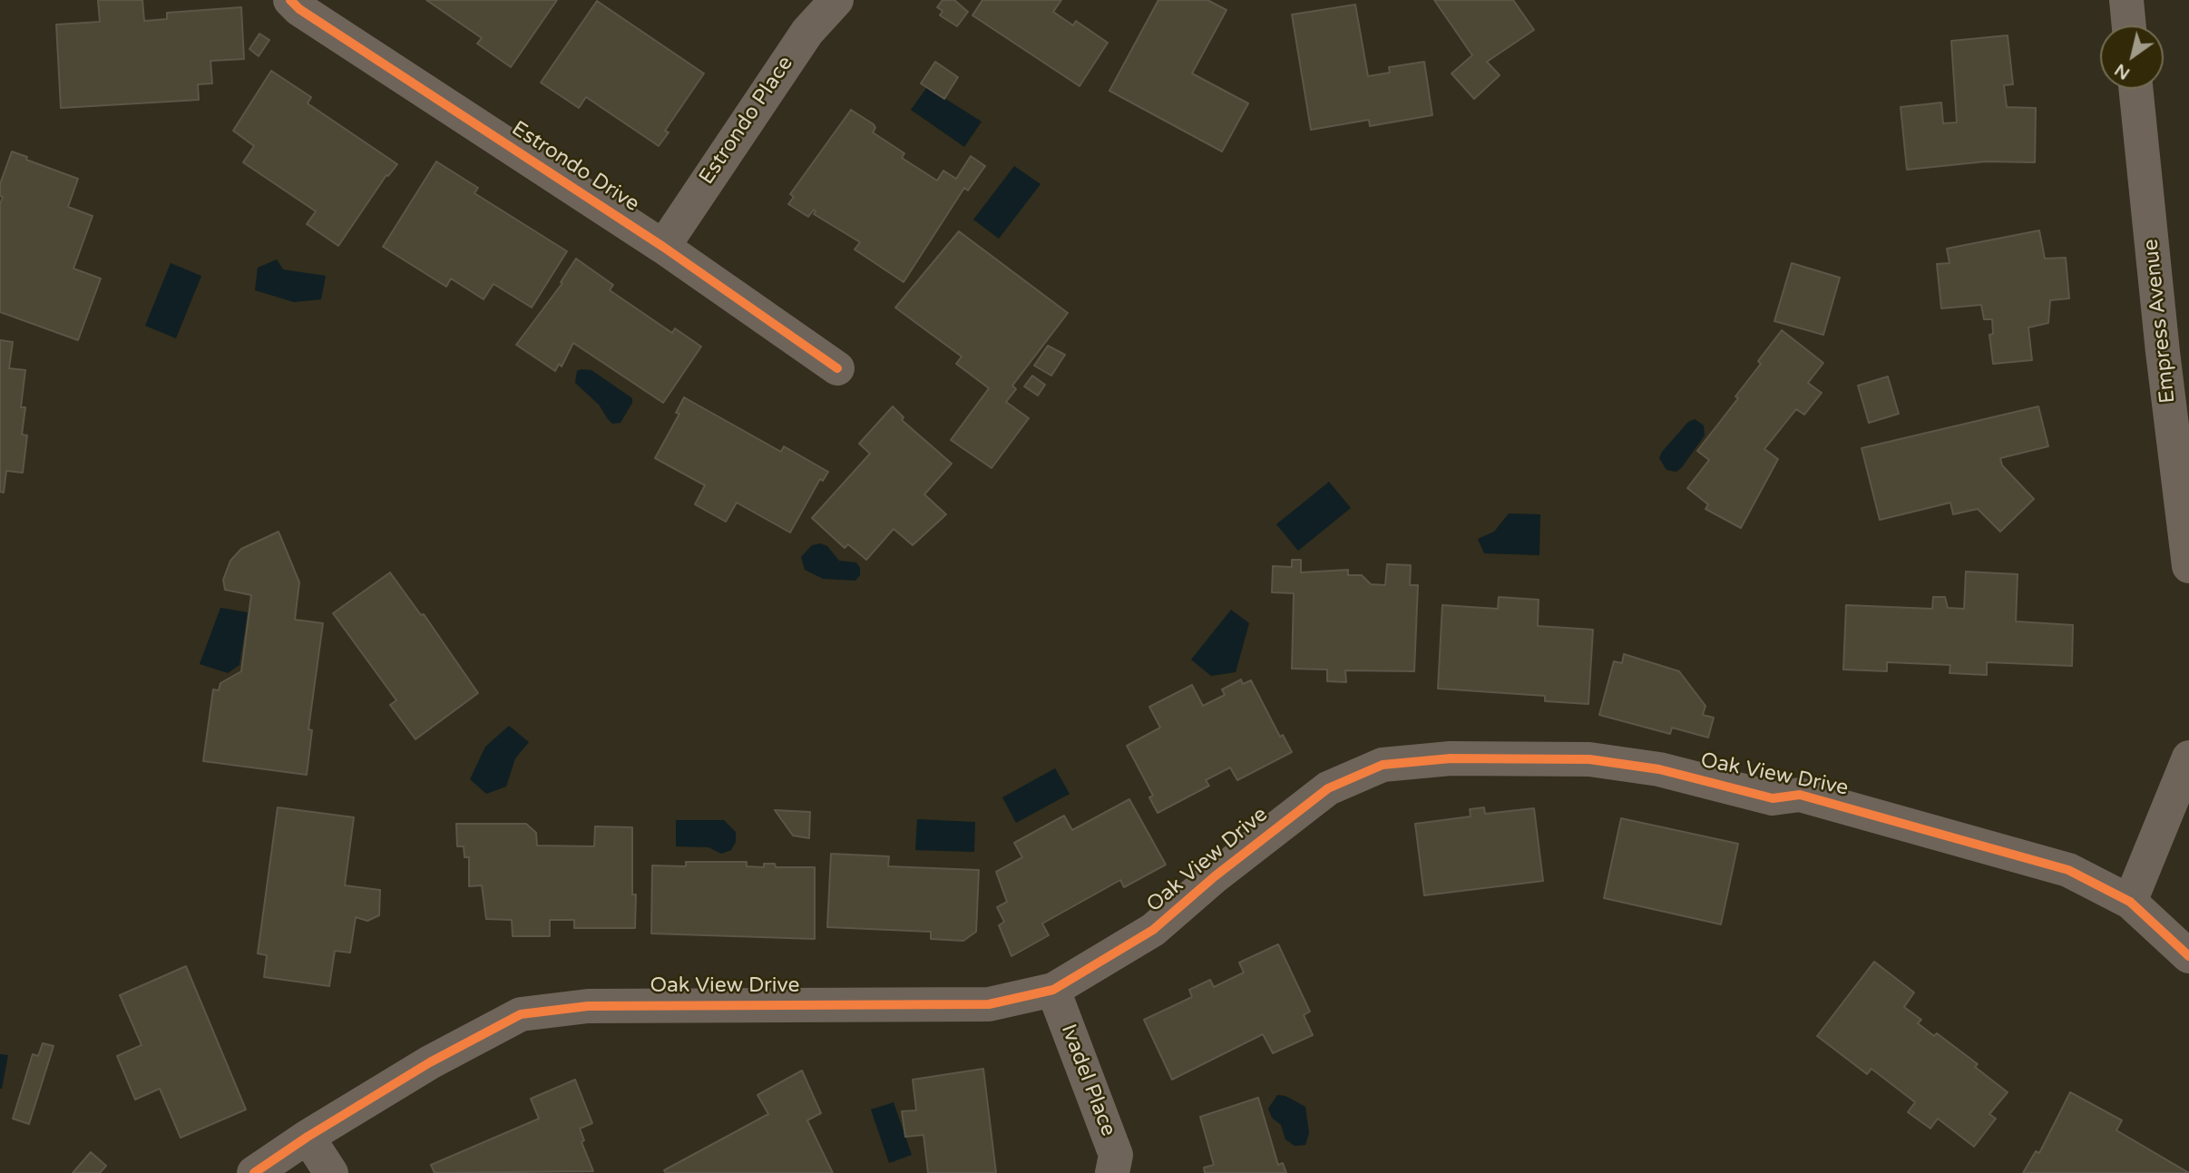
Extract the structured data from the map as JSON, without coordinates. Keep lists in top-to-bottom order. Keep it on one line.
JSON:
{"streets":{"street":["Estrondo Place","Estrondo Drive","Empress Avenue","Oak View Drive","Ivadel Place"]},"crossings":[["Estrondo Place","Estrondo Drive"],["Oak View Drive","Ivadel Place"]],"north":"bottom left"}
